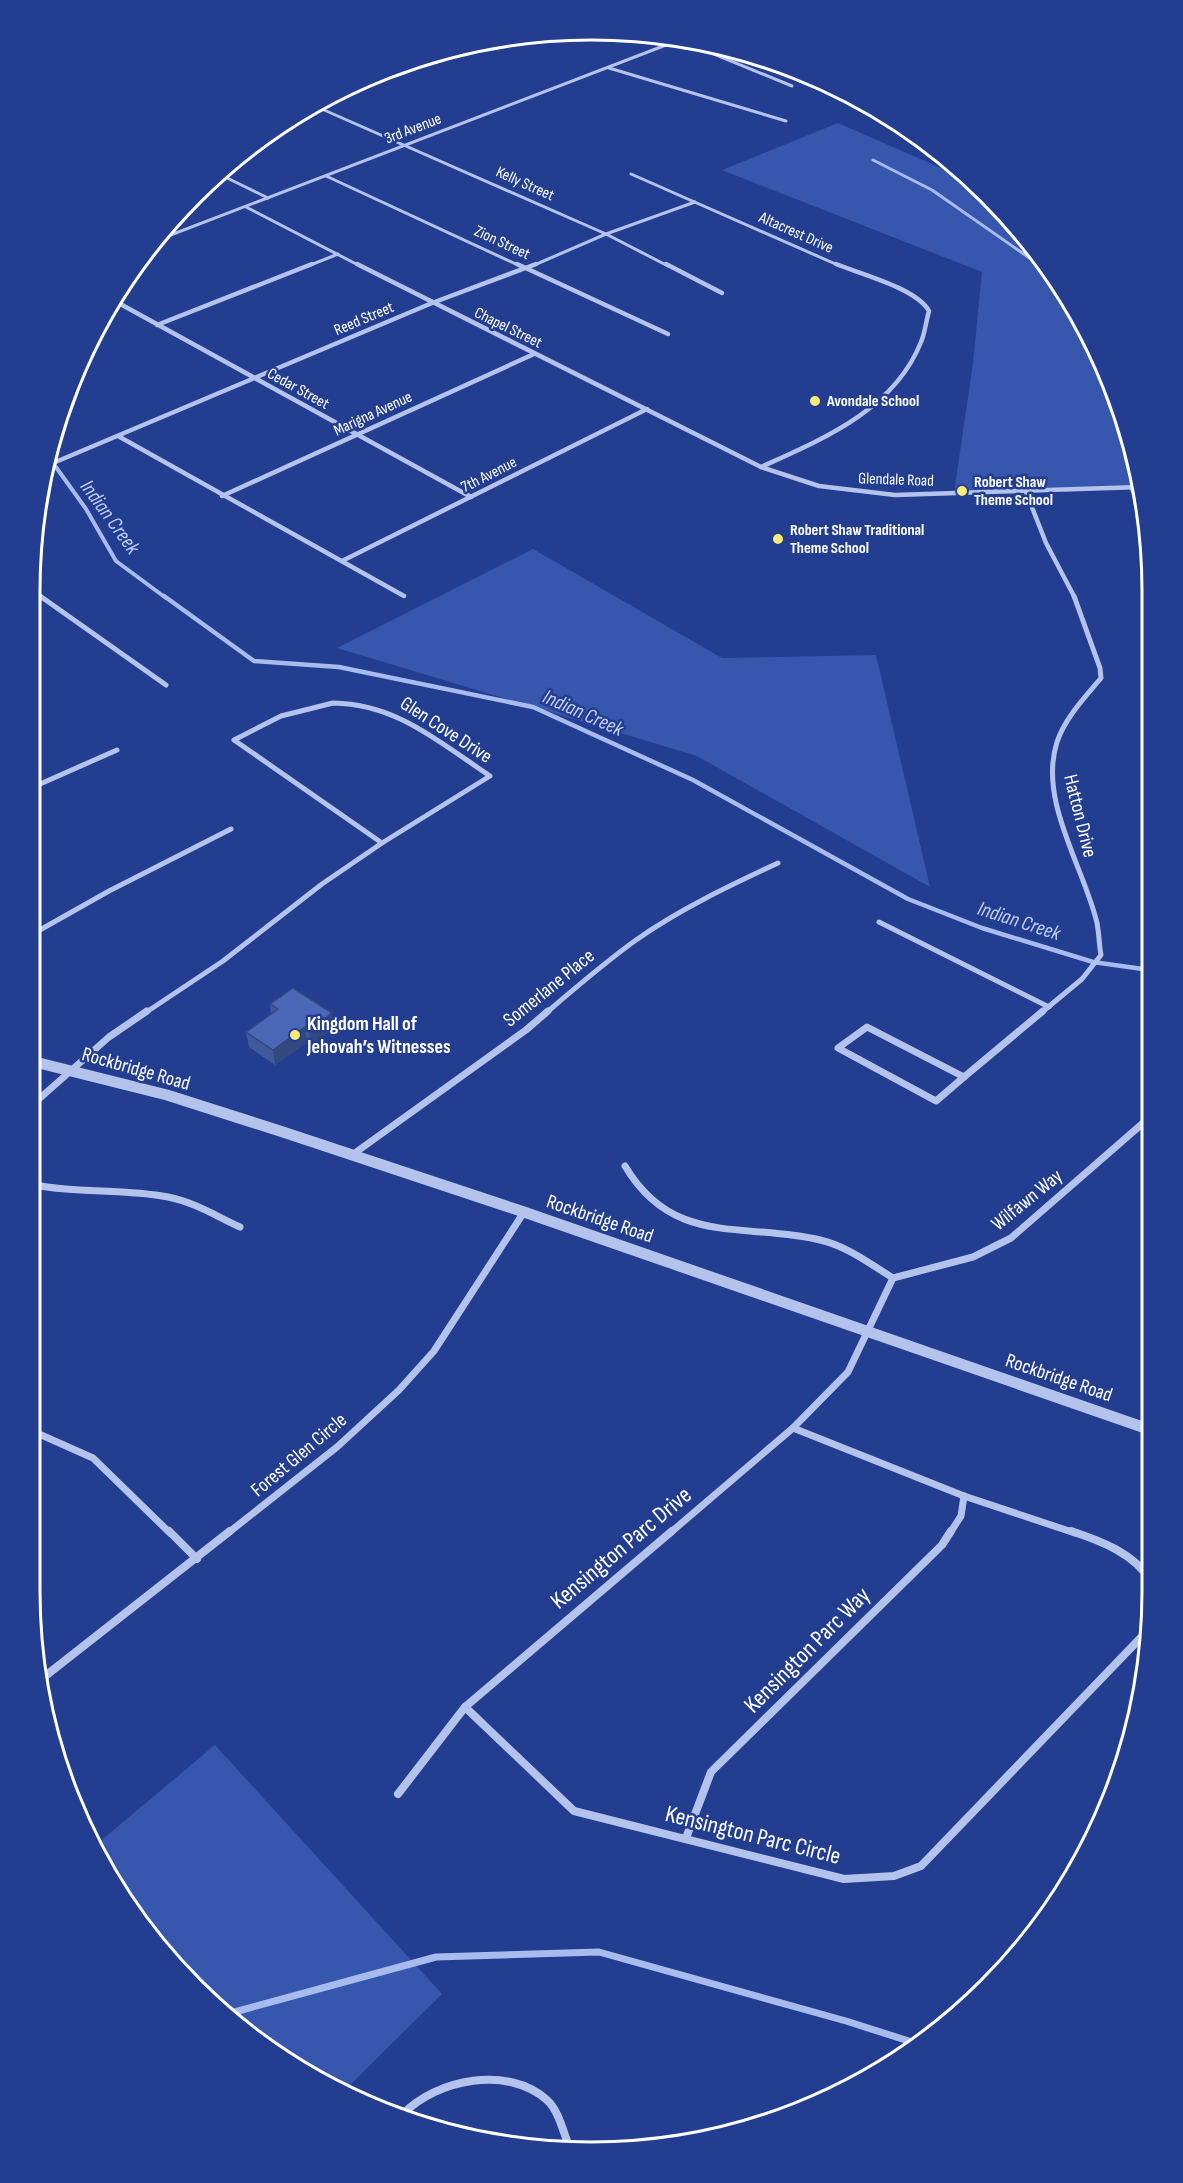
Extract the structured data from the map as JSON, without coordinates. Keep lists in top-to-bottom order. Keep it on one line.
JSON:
{"streets":{"street":["3rd Avenue","Kelly Street","Altacrest Drive","Zion Street","Reed Street","Chapel Street","Cedar Street","Marigna Avenue","7th Avenue","Glendale Road","Glen Cove Drive","Hatton Drive","Somerlane Place","Rockbridge Road","Wilfawn Way","Forest Glen Circle","Kensington Parc Drive","Kensington Parc Way","Kensington Parc Circle"]},"crossings":[["3rd Avenue","Kelly Street"],["3rd Avenue","Zion Street"],["3rd Avenue","Chapel Street"],["Kelly Street","Reed Street"],["Altacrest Drive","Reed Street"],["Altacrest Drive","Chapel Street"],["Altacrest Drive","Glendale Road"],["Zion Street","Reed Street"],["Reed Street","Chapel Street"],["Reed Street","Cedar Street"],["Chapel Street","Marigna Avenue"],["Chapel Street","7th Avenue"],["Chapel Street","Glendale Road"],["Cedar Street","Marigna Avenue"],["Cedar Street","7th Avenue"],["Glendale Road","Hatton Drive"],["Glen Cove Drive","Rockbridge Road"],["Somerlane Place","Rockbridge Road"],["Rockbridge Road","Forest Glen Circle"],["Rockbridge Road","Kensington Parc Drive"],["Kensington Parc Drive","Kensington Parc Circle"],["Kensington Parc Way","Kensington Parc Circle"]],"water":["Indian Creek"],"places":["Avondale School","Robert Shaw Theme School","Robert Shaw Traditional Theme School","Kingdom Hall of Jehovah’s Witnesses"]}
